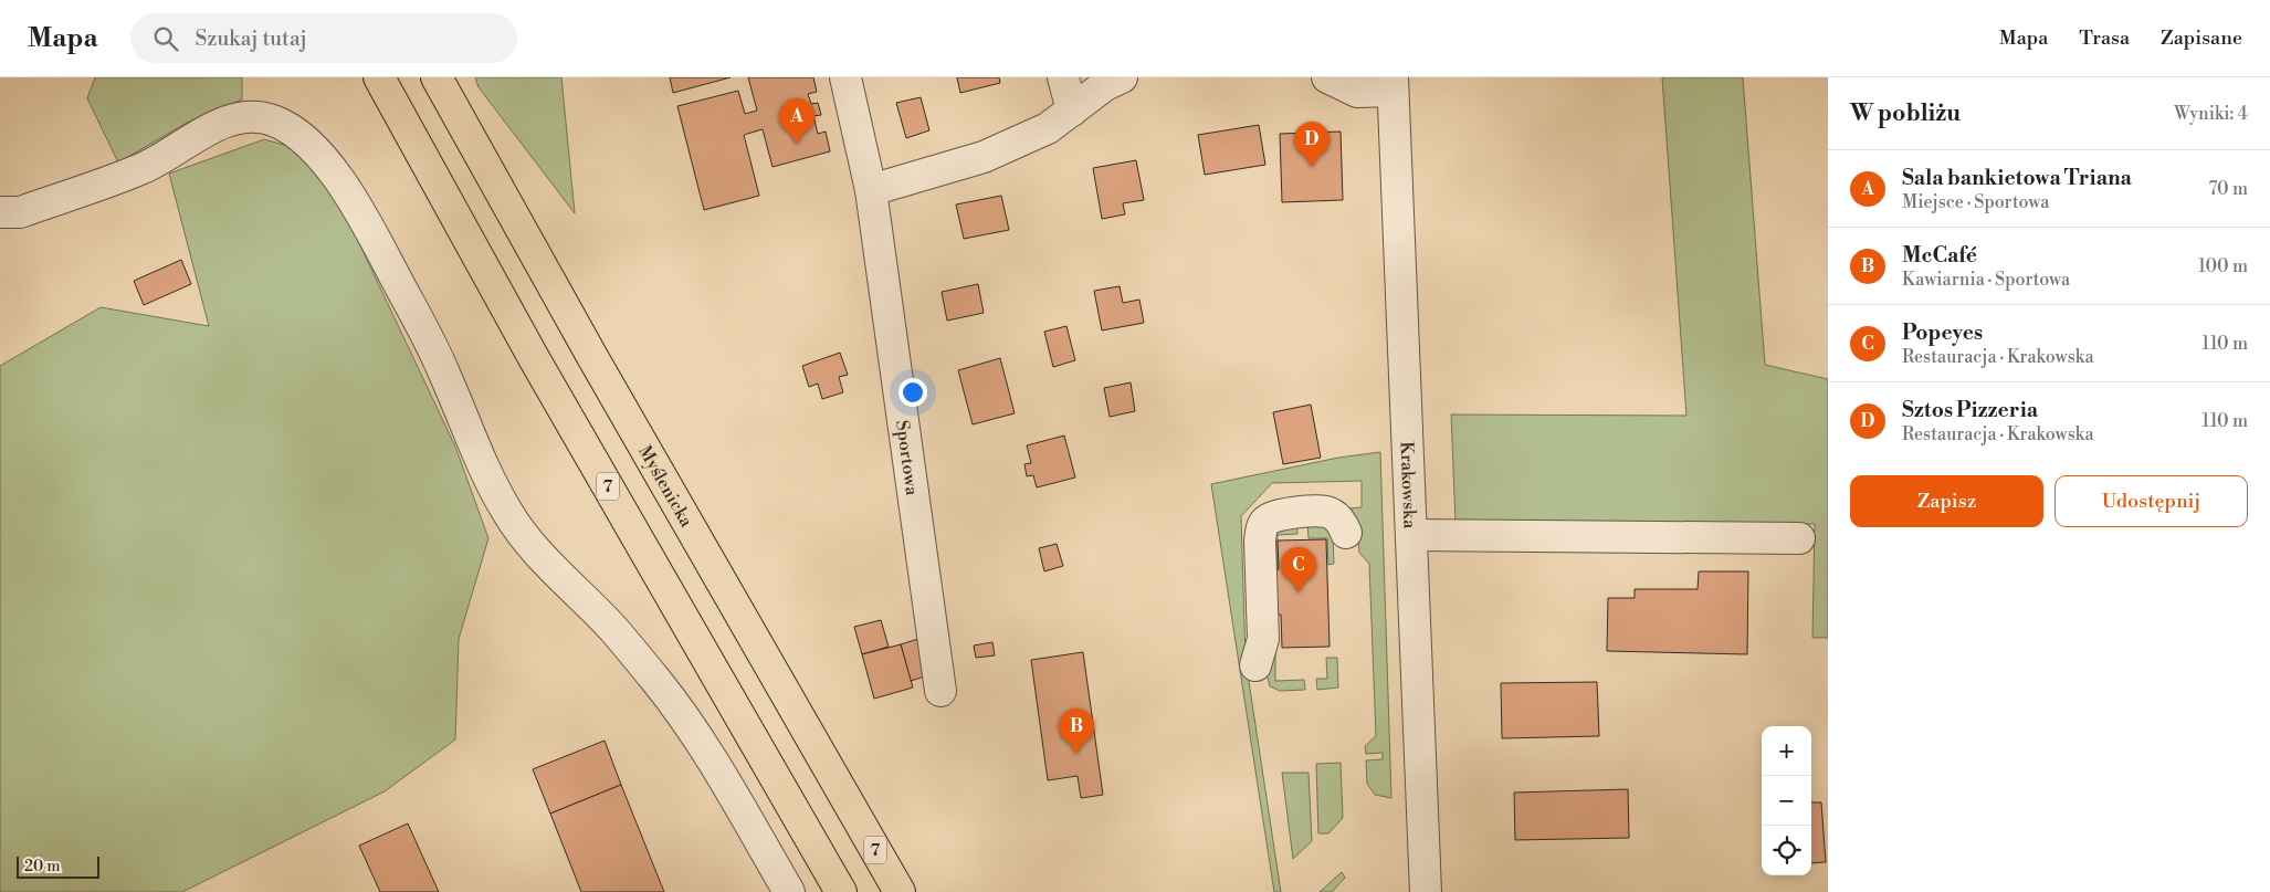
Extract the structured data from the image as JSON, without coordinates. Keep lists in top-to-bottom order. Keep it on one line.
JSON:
{"streets":{"highway":["Myślenicka","7"],"street":["Sportowa","Krakowska"]},"scale_bar":"20 m","page":{"header":"Mapa","search":"Szukaj tutaj","nav":["Mapa","Trasa","Zapisane"],"heading":["W pobliżu","Wyniki: 4"],"pins":["A","D","C","B"],"list":[{"mark":"A","name":"Sala bankietowa Triana","note":"Miejsce · Sportowa","value":"70 m"},{"mark":"B","name":"McCafé","note":"Kawiarnia · Sportowa","value":"100 m"},{"mark":"C","name":"Popeyes","note":"Restauracja · Krakowska","value":"110 m"},{"mark":"D","name":"Sztos Pizzeria","note":"Restauracja · Krakowska","value":"110 m"}],"buttons":["Zapisz","Udostępnij"],"map_buttons":["+","−"],"scale":"20 m"}}
